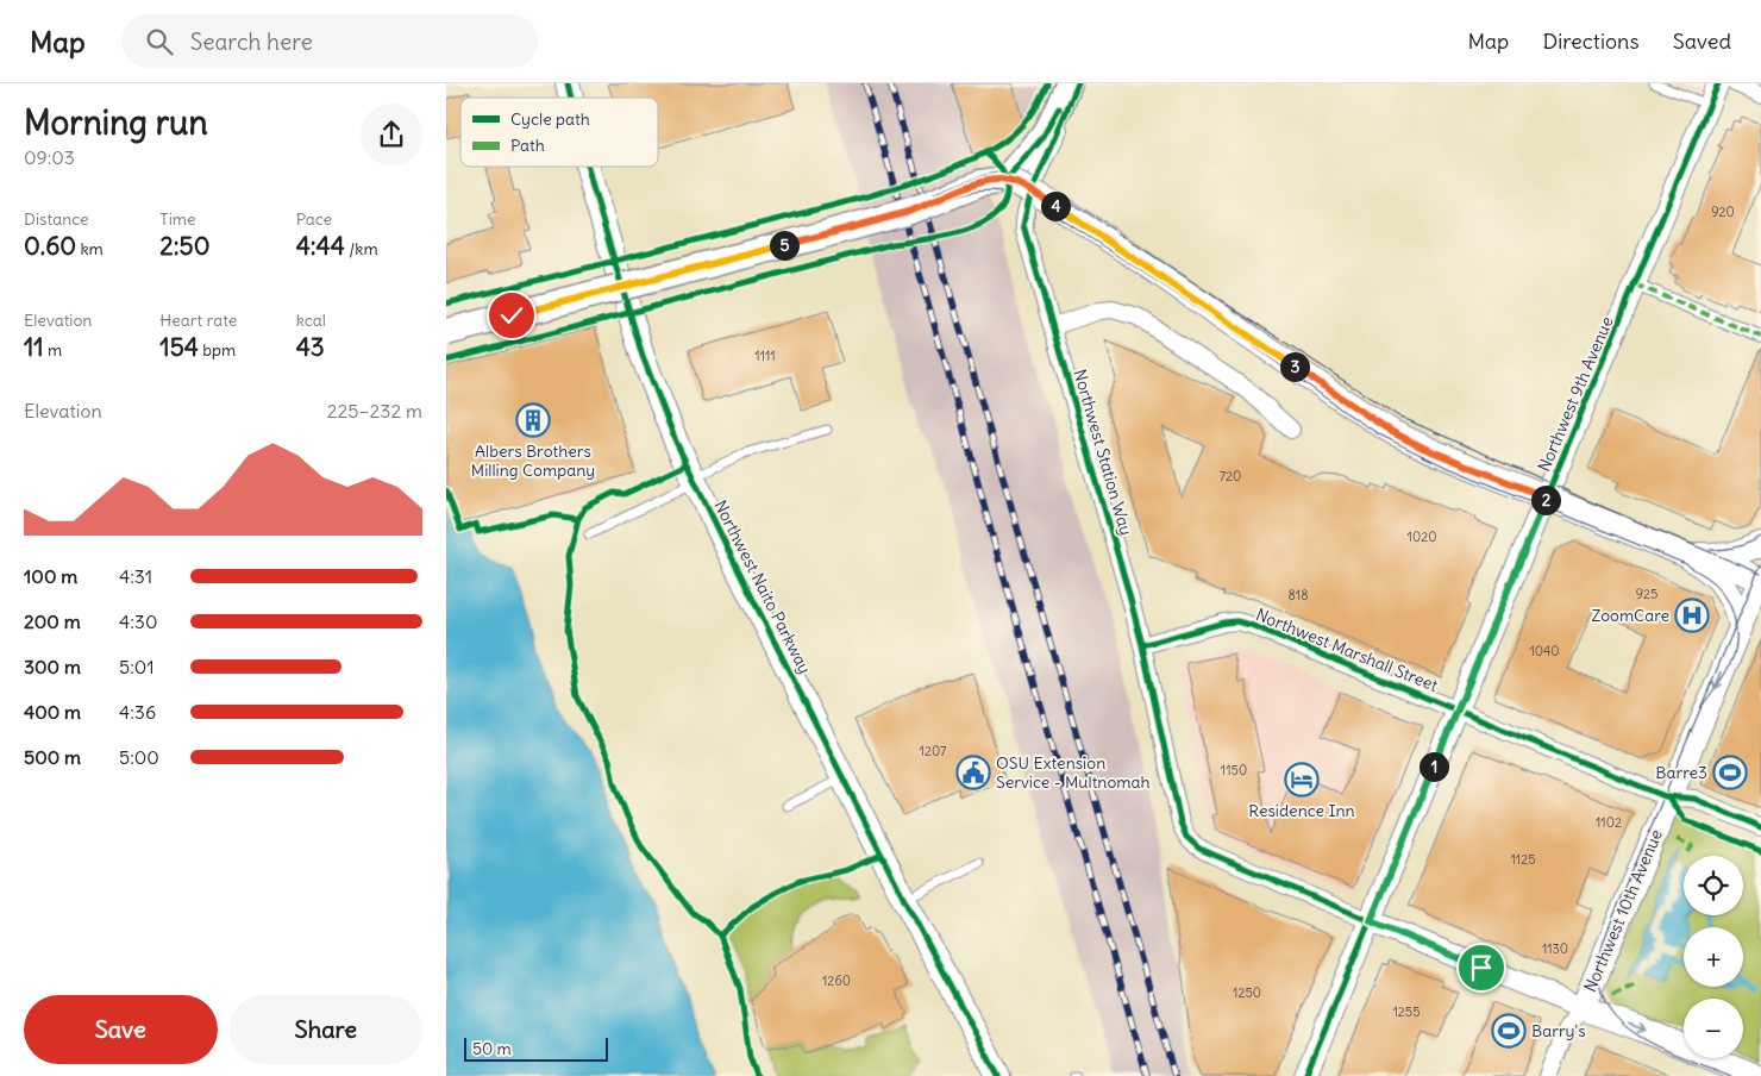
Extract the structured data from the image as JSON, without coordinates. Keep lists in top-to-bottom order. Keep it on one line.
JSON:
{"streets":{"main road":["Northwest Naito Parkway","Northwest 10th Avenue"],"street":["Northwest 9th Avenue","Northwest Station Way","Northwest Marshall Street"]},"crossings":[["Northwest 9th Avenue","Northwest Station Way"],["Northwest 9th Avenue","Northwest Marshall Street"],["Northwest Station Way","Northwest Marshall Street"],["Northwest Marshall Street","Northwest 10th Avenue"]],"places":{"building":["Albers Brothers Milling Company"],"hospital":["ZoomCare"],"public building":["OSU Extension Service - Multnomah"],"sports":["Barre3","Barry's"],"hotel":["Residence Inn"]},"house_numbers":["920","1111","720","1020","925","818","1040","1207","1150","1102","1125","1130","1260","1250","1255"],"legend":["Cycle path","Path"],"scale_bar":"50 m","page":{"header":"Map","search":"Search here","nav":["Map","Directions","Saved"],"heading":["Morning run","09:03"],"stats":[["Distance","0.60 km"],["Time","2:50"],["Pace","4:44 /km"],["Elevation","11 m"],["Heart rate","154 bpm"],["kcal","43"]],"pins":["4","5","3","2","1"],"chart":["Elevation","225–232 m"],"list":[{"name":"100 m","note":"4:31"},{"name":"200 m","note":"4:30"},{"name":"300 m","note":"5:01"},{"name":"400 m","note":"4:36"},{"name":"500 m","note":"5:00"}],"map_buttons":["+","−"],"buttons":["Save","Share"],"scale":"50 m"}}
